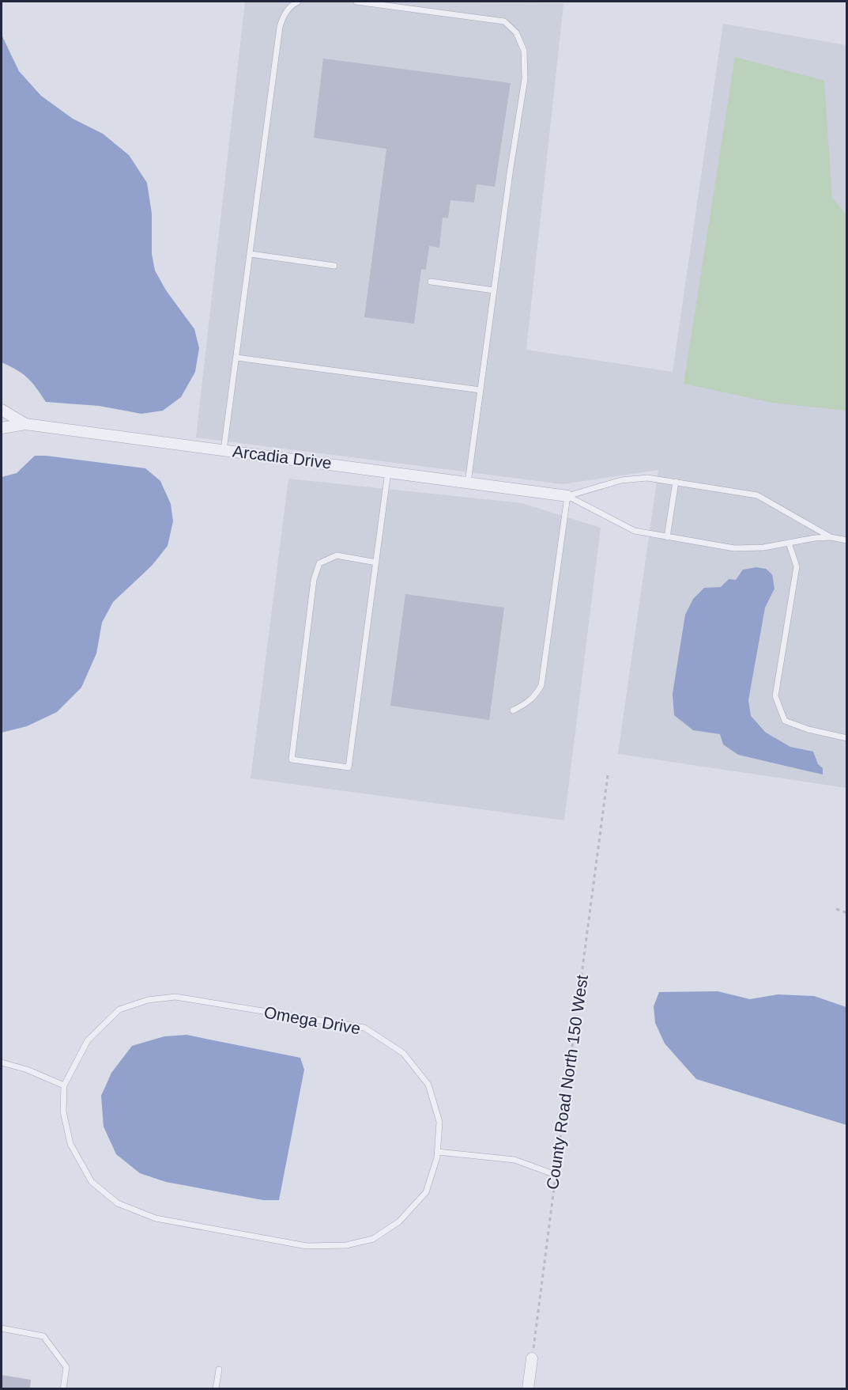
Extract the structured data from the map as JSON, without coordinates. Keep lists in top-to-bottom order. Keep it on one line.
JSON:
{"streets":{"street":["Arcadia Drive"],"lane":["Omega Drive"],"path":["County Road North 150 West"]}}
